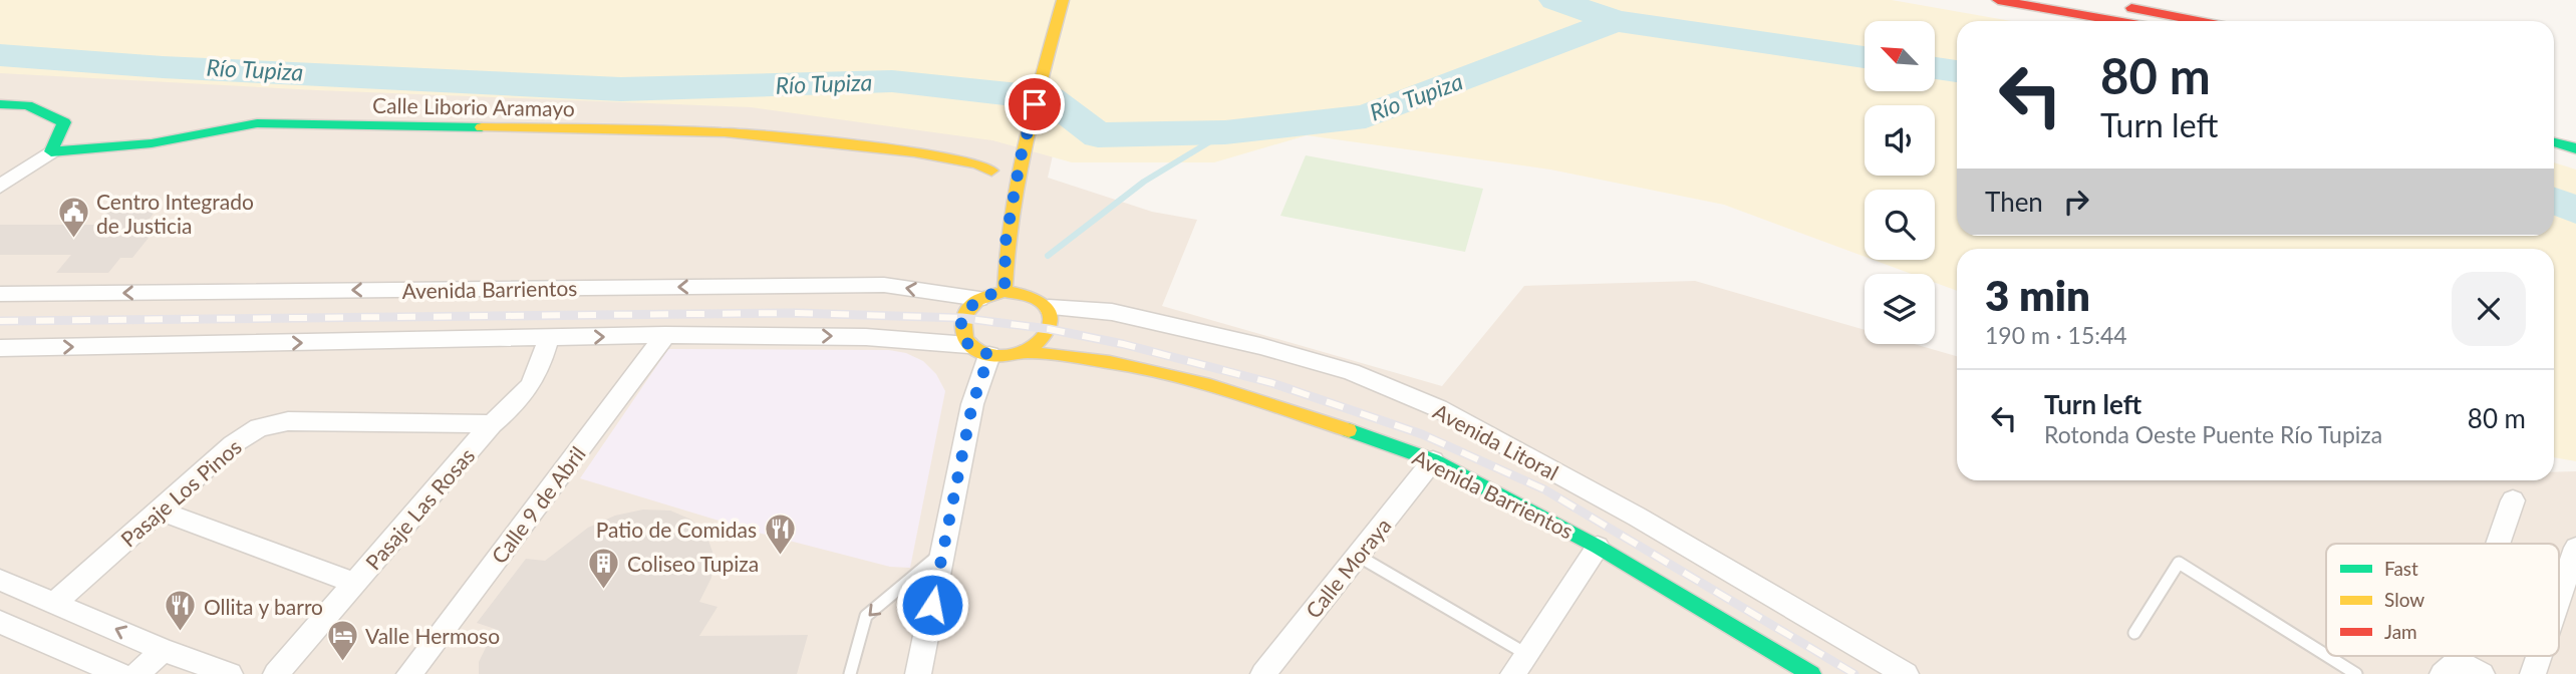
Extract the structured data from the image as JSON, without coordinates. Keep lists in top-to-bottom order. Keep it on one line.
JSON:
{"streets":{"main road":["Calle Liborio Aramayo","Avenida Barrientos"],"street":["Avenida Litoral","Pasaje Los Pinos","Calle 9 de Abril","Pasaje Las Rosas","Calle Moraya"]},"crossings":[["Avenida Barrientos","Avenida Litoral"],["Avenida Barrientos","Calle Moraya"],["Pasaje Los Pinos","Pasaje Las Rosas"]],"water":["Río Tupiza"],"places":{"public building":["Centro Integrado de Justicia"],"restaurant":["Patio de Comidas","Ollita y barro"],"building":["Coliseo Tupiza"],"hotel":["Valle Hermoso"]},"legend":["Fast","Slow","Jam"],"north":"top left","page":{"turn":["80 m","Turn left"],"then":"Then","heading":["3 min","190 m · 15:44"],"list":[{"name":"Turn left","note":"Rotonda Oeste Puente Río Tupiza","value":"80 m"}]}}
